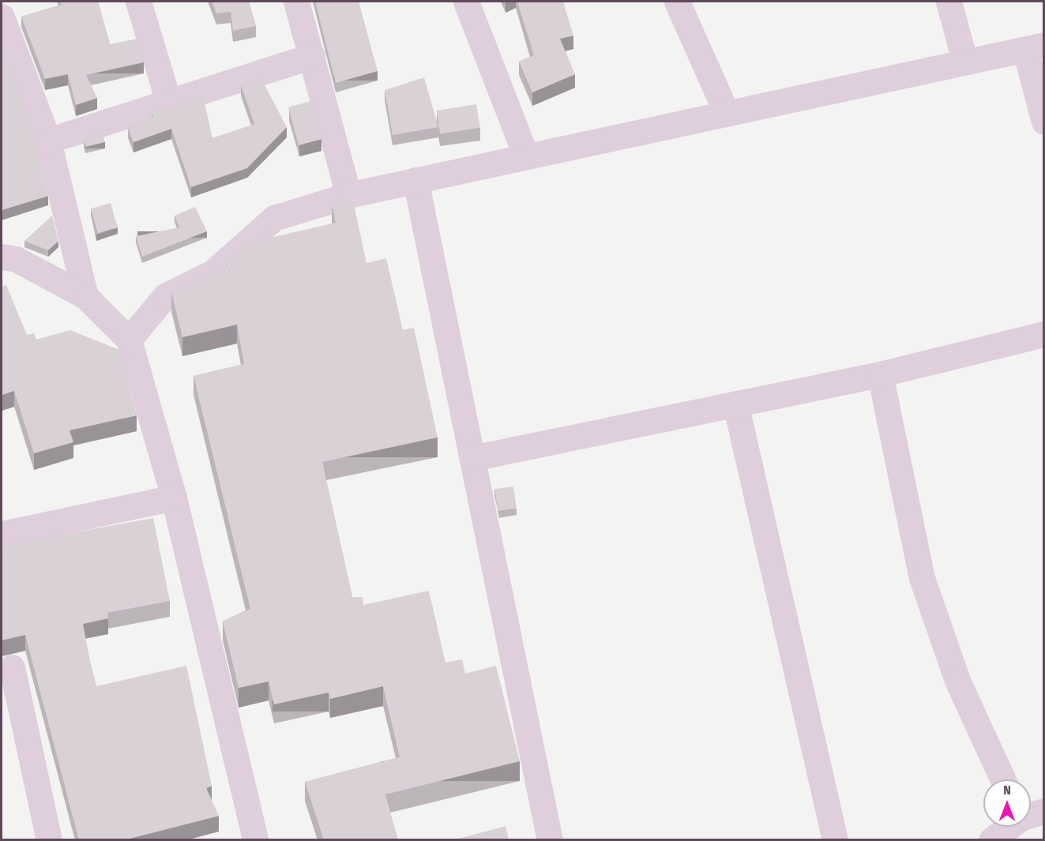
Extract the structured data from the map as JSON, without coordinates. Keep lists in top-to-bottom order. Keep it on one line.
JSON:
{"north":"top"}
